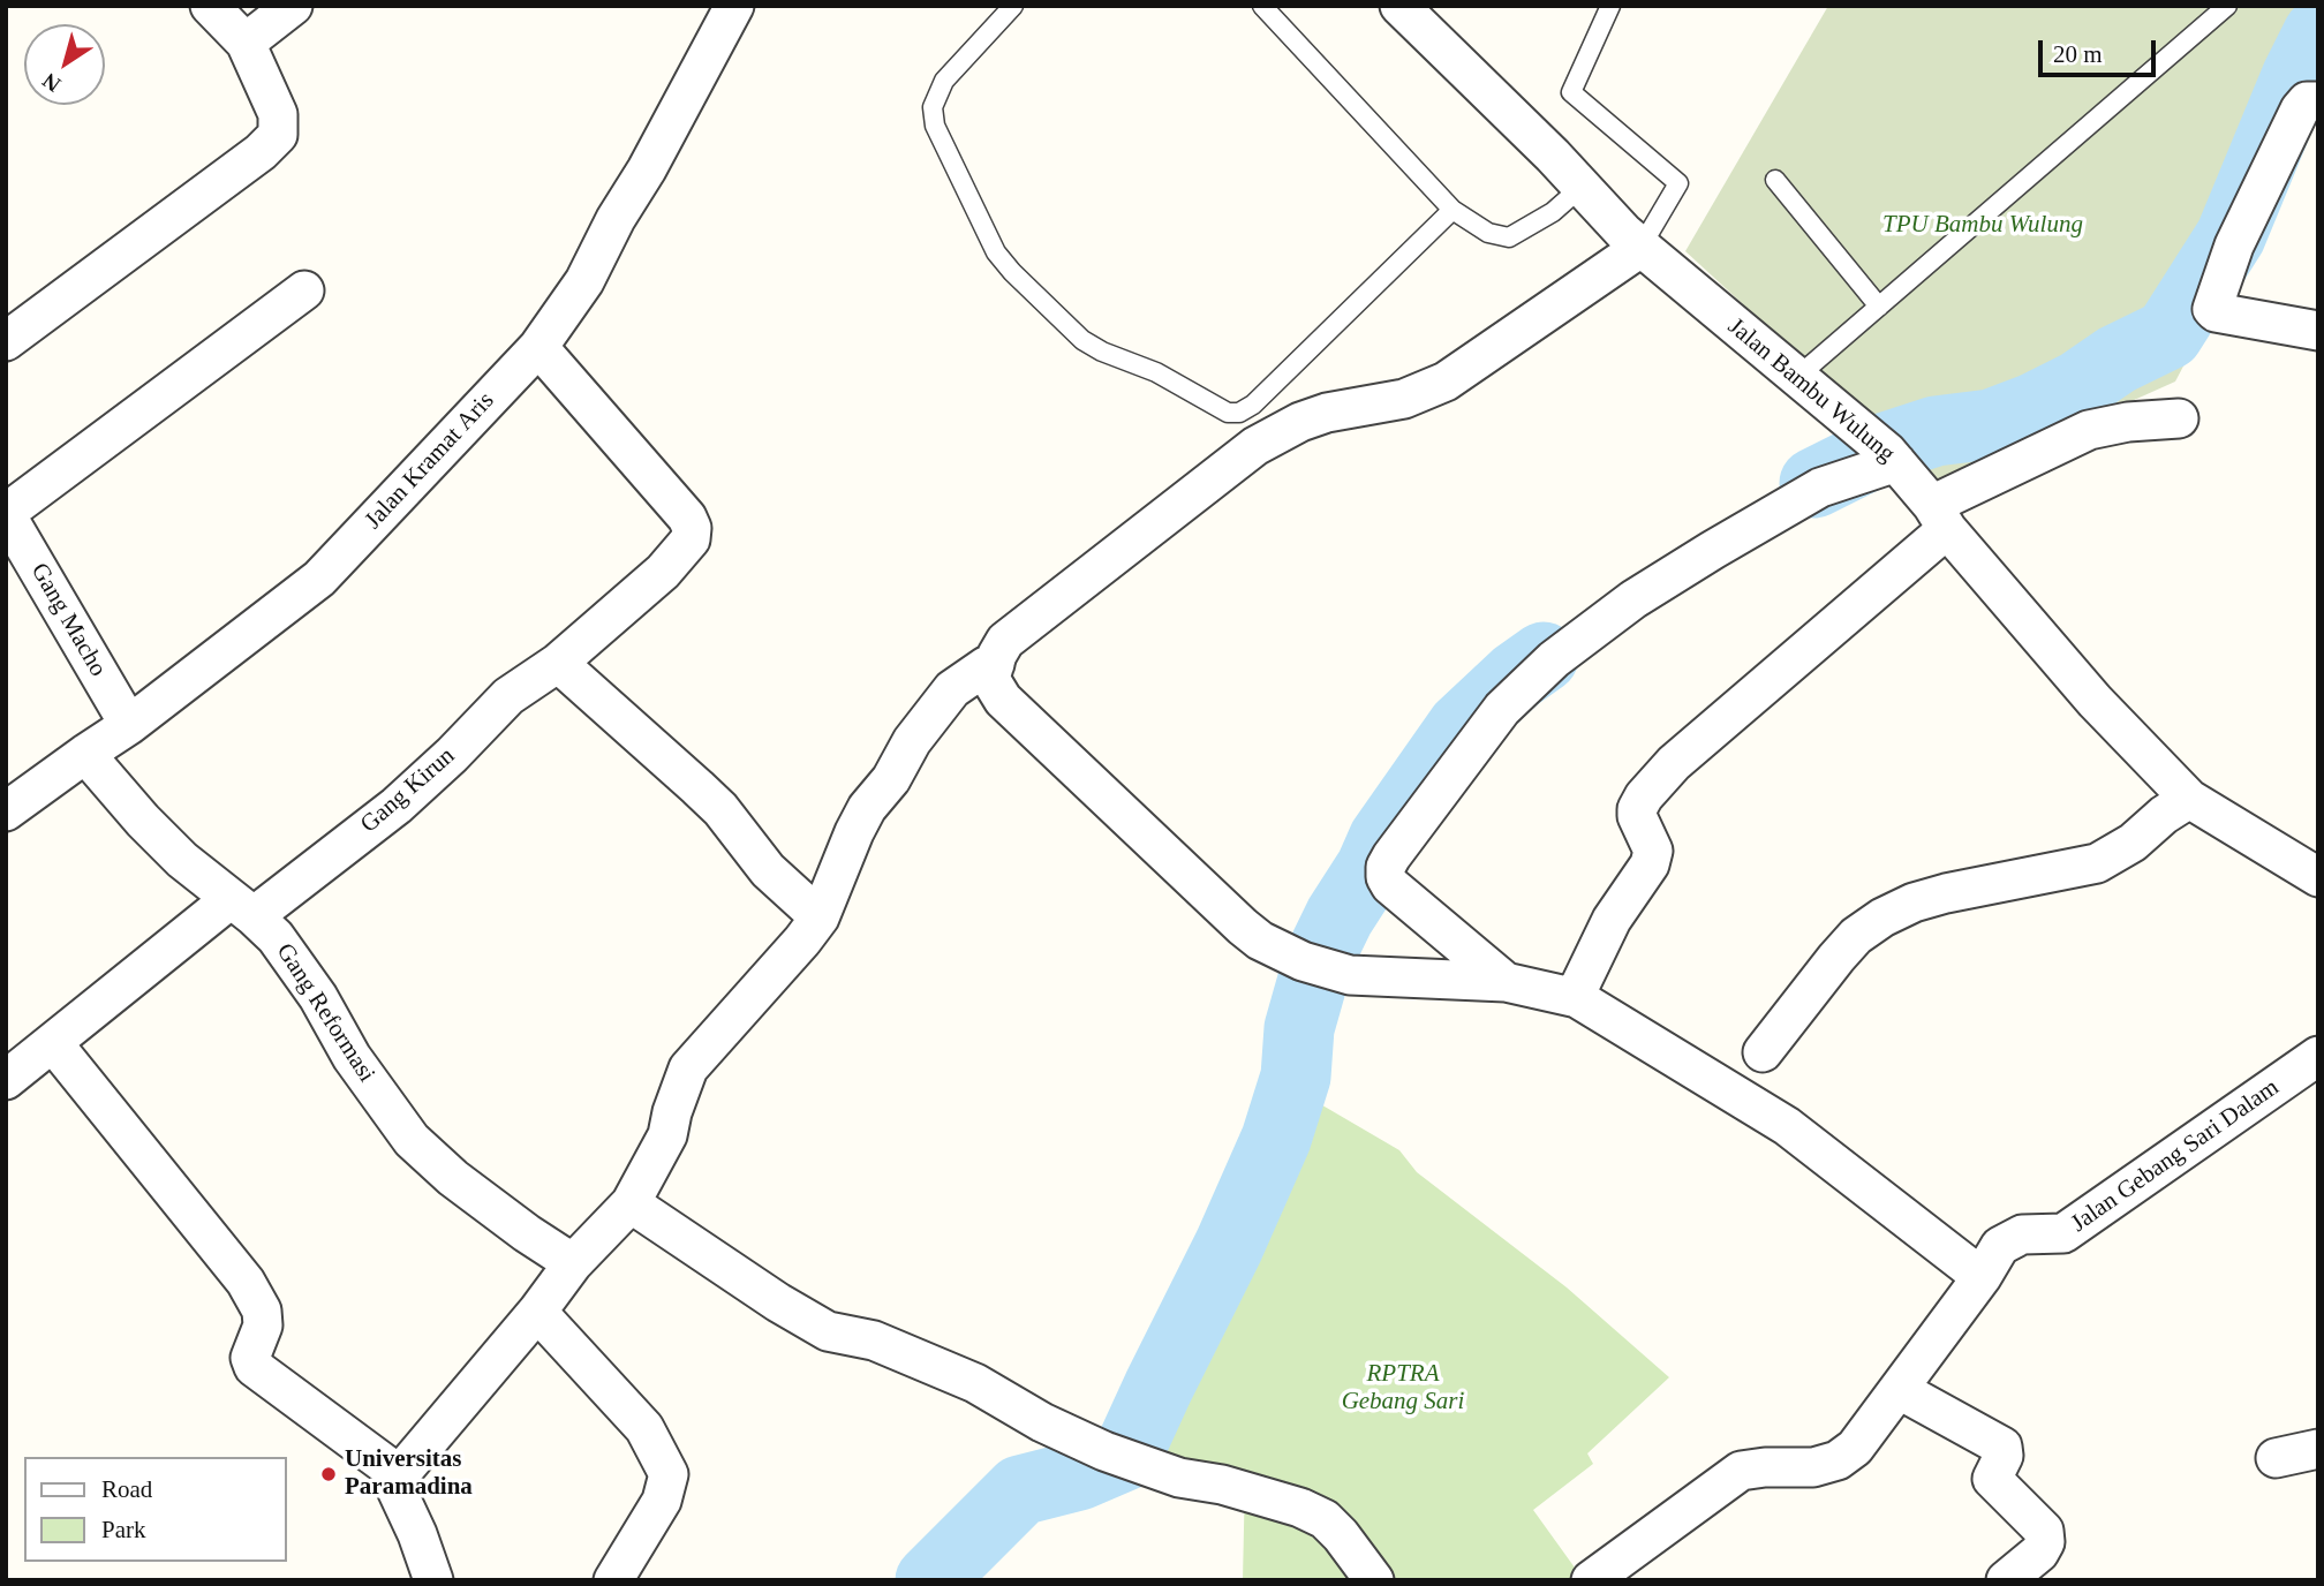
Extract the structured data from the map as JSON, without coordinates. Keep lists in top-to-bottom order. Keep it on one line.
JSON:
{"streets":{"street":["Jalan Bambu Wulung","Jalan Kramat Aris","Gang Macho","Gang Kirun","Gang Reformasi","Jalan Gebang Sari Dalam"]},"crossings":[["Jalan Kramat Aris","Gang Macho"],["Jalan Kramat Aris","Gang Kirun"],["Jalan Kramat Aris","Gang Reformasi"],["Gang Kirun","Gang Reformasi"]],"parks":["TPU Bambu Wulung","RPTRA Gebang Sari"],"places":["Universitas Paramadina"],"legend":["Road","Park"],"scale_bar":"20 m","north":"bottom left"}
